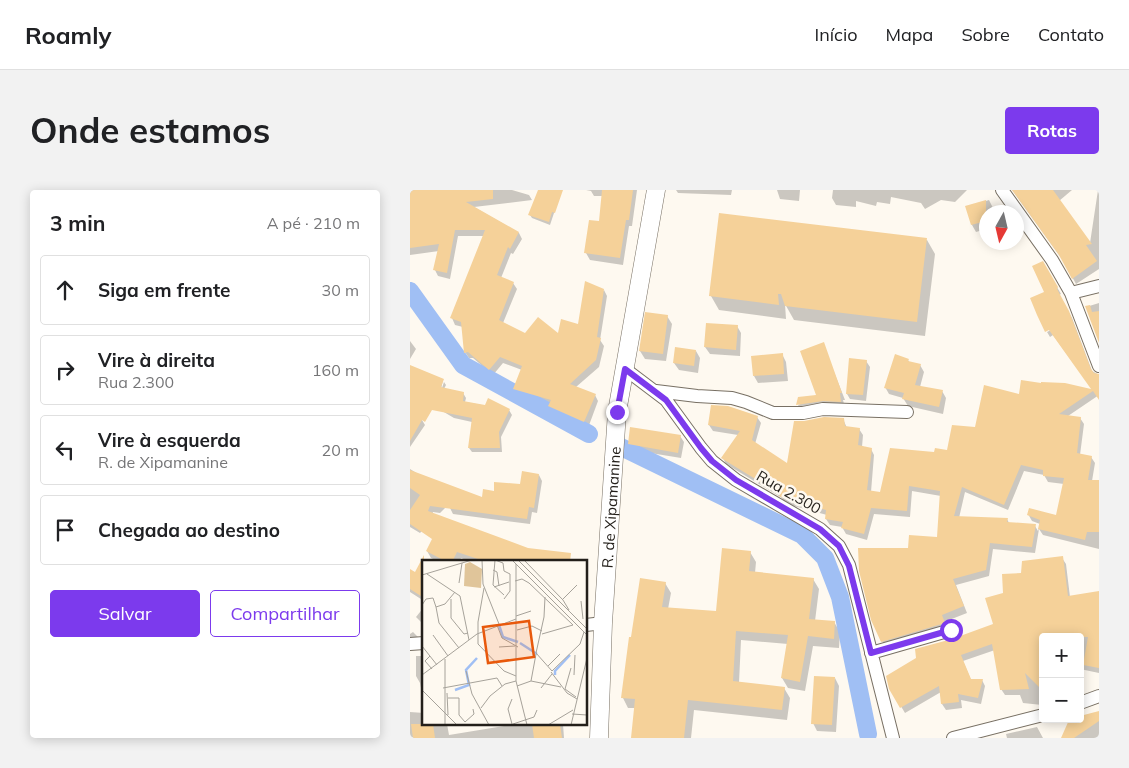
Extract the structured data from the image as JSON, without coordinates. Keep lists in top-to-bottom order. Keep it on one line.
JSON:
{"streets":{"street":["Rua 2.300","R. de Xipamanine"]},"crossings":[["Rua 2.300","R. de Xipamanine"]],"north":"bottom","page":{"header":"Roamly","nav":["Início","Mapa","Sobre","Contato"],"buttons":["Rotas",["Salvar","Compartilhar"]],"title":"Onde estamos","heading":["3 min","A pé · 210 m"],"list":[["Siga em frente","30 m"],["Vire à direita","Rua 2.300","160 m"],["Vire à esquerda","R. de Xipamanine","20 m"],"Chegada ao destino"],"map_buttons":["+","−"]}}
